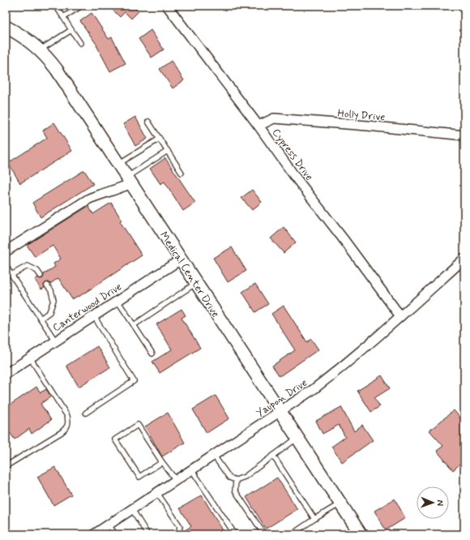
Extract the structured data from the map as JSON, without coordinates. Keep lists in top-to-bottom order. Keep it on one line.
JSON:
{"streets":{"street":["Holly Drive","Cypress Drive","Medical Center Drive","Canterwood Drive","Yaupon Drive"]},"crossings":[["Holly Drive","Cypress Drive"],["Cypress Drive","Yaupon Drive"],["Medical Center Drive","Canterwood Drive"],["Medical Center Drive","Yaupon Drive"]],"north":"right"}
